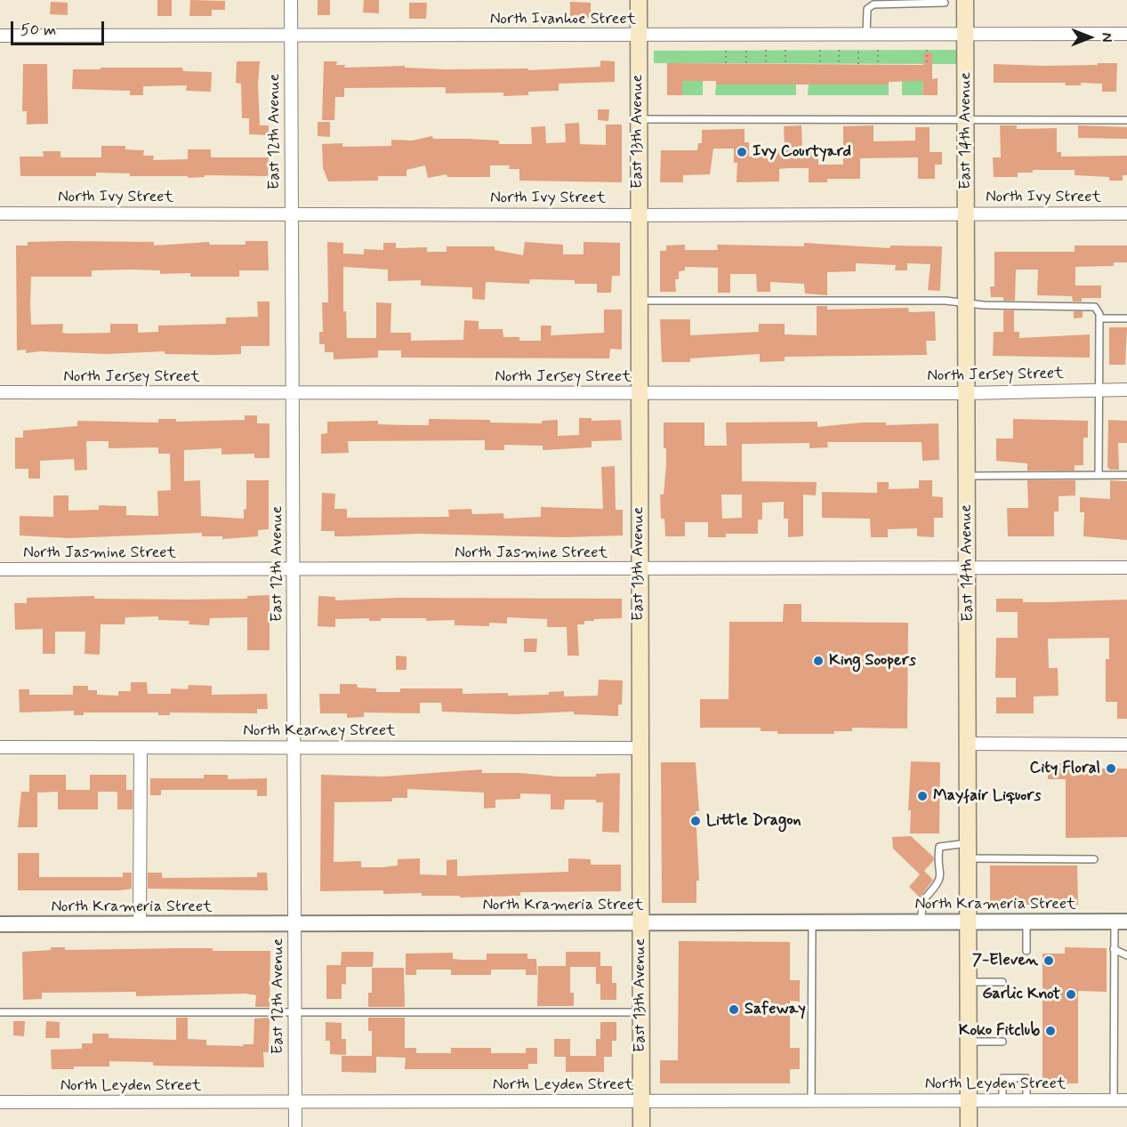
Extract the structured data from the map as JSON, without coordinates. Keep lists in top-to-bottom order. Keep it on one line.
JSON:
{"streets":{"main road":["East 14th Avenue","East 13th Avenue"],"street":["North Ivanhoe Street","East 12th Avenue","North Ivy Street","North Jersey Street","North Jasmine Street","North Kearney Street","North Krameria Street","North Leyden Street"]},"crossings":[["North Ivanhoe Street","East 14th Avenue"],["North Ivanhoe Street","East 12th Avenue"],["North Ivanhoe Street","East 13th Avenue"],["East 14th Avenue","North Ivy Street"],["East 14th Avenue","North Jersey Street"],["East 14th Avenue","North Jasmine Street"],["East 14th Avenue","North Krameria Street"],["East 14th Avenue","North Leyden Street"],["East 12th Avenue","North Ivy Street"],["East 12th Avenue","North Jersey Street"],["East 12th Avenue","North Jasmine Street"],["East 12th Avenue","North Kearney Street"],["East 12th Avenue","North Krameria Street"],["East 12th Avenue","North Leyden Street"],["East 13th Avenue","North Ivy Street"],["East 13th Avenue","North Jersey Street"],["East 13th Avenue","North Jasmine Street"],["East 13th Avenue","North Kearney Street"],["East 13th Avenue","North Krameria Street"],["East 13th Avenue","North Leyden Street"]],"places":["Ivy Courtyard","King Soopers","City Floral","Mayfair Liquors","Little Dragon","7-Eleven","Garlic Knot","Safeway","Koko Fitclub"],"scale_bar":"50 m","north":"right"}
